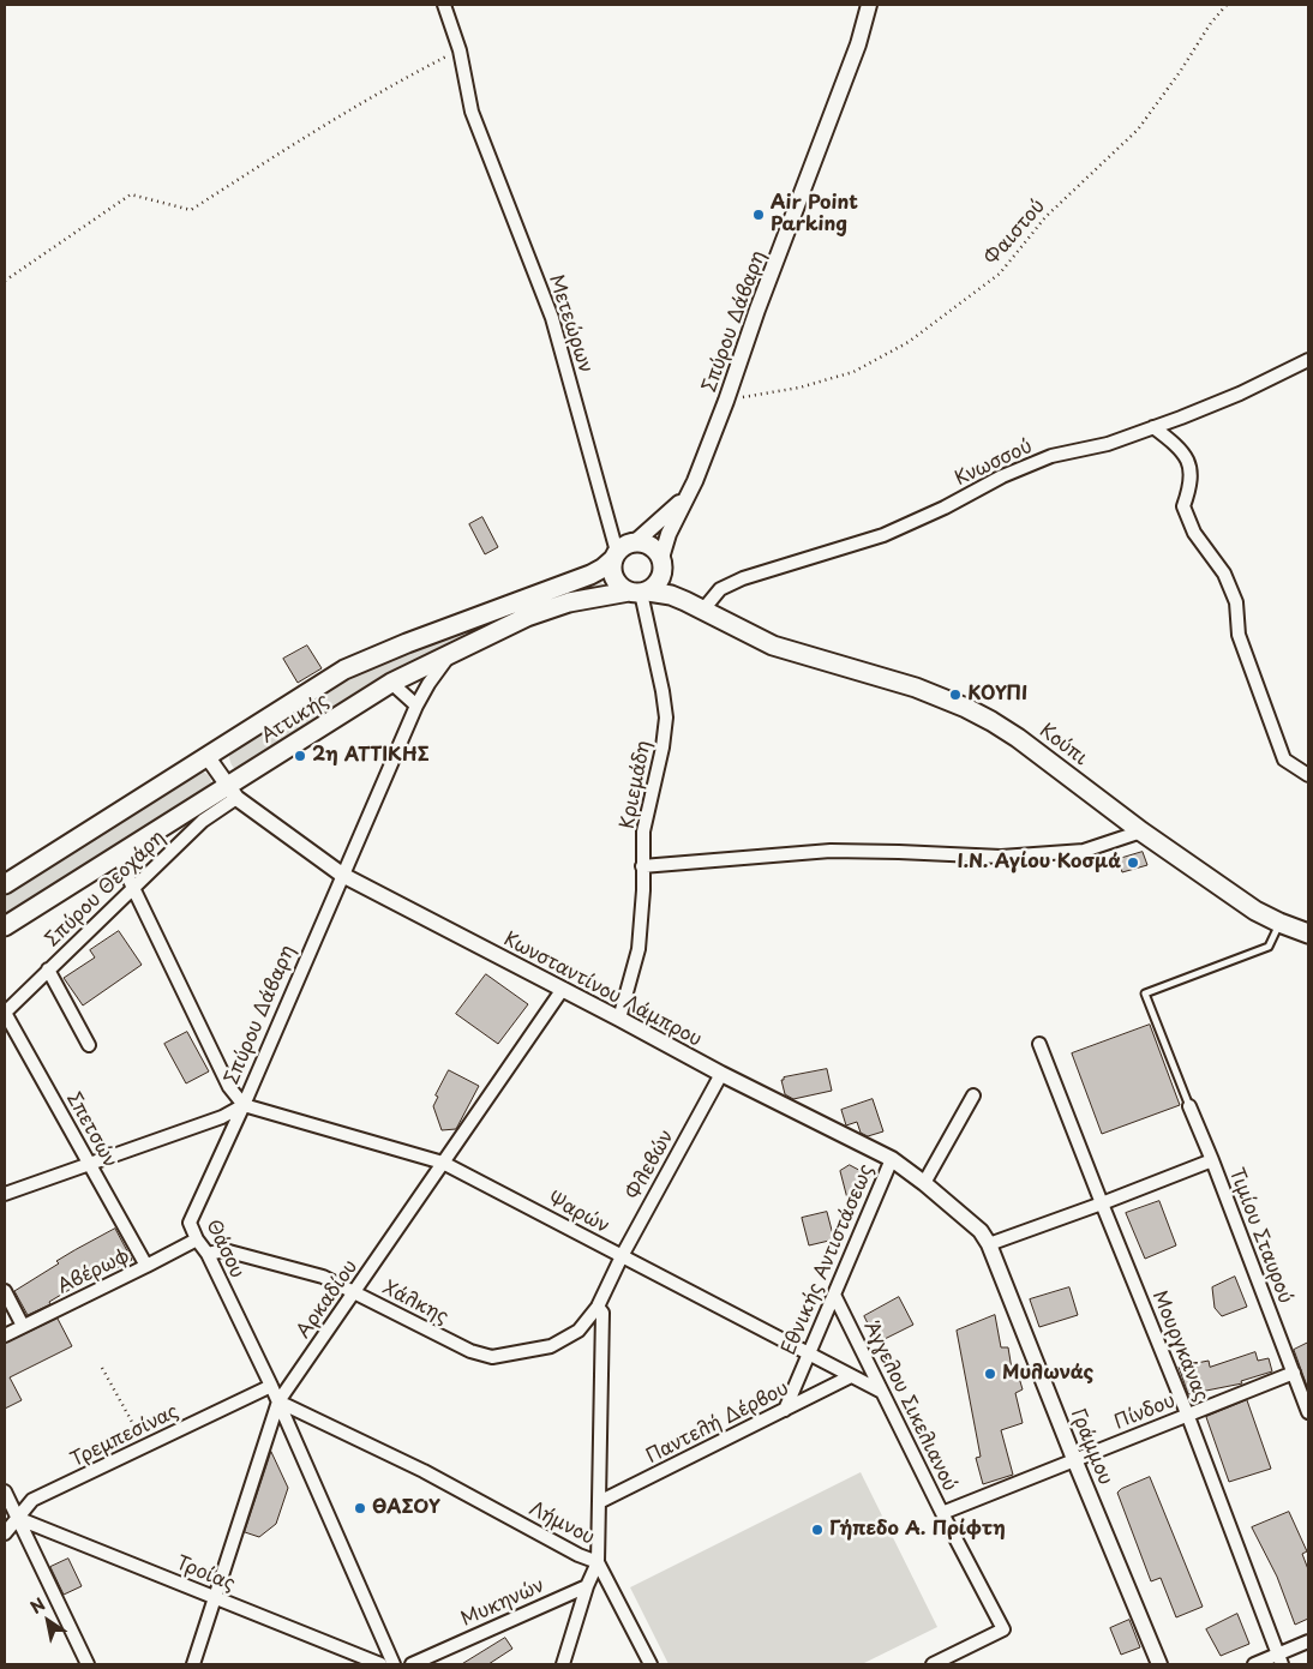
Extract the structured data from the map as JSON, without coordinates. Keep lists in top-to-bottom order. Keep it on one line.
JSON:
{"streets":{"main road":["Αττικής","Κούπι"],"street":["Σπύρου Δάβαρη","Μετεώρων","Κνωσσού","Κριεμάδη","Σπύρου Θεοχάρη","Κωνσταντίνου Λάμπρου","Σπετσών","Φλεβών","Ψαρών","Τιμίου Σταυρού","Θάσου","Εθνικής Αντιστάσεως","Αβέρωφ","Αρκαδίου","Χάλκης","Μουργκάνας","Άγγελου Σικελιανού","Πίνδου","Παντελή Δέρβου","Τρεμπεσίνας","Γράμμου","Λήμνου","Τροίας","Μυκηνών"],"path":["Φαιστού"]},"crossings":[["Φαιστού","Σπύρου Δάβαρη"],["Σπύρου Δάβαρη","Μετεώρων"],["Σπύρου Δάβαρη","Αττικής"],["Σπύρου Δάβαρη","Κριεμάδη"],["Σπύρου Δάβαρη","Κωνσταντίνου Λάμπρου"],["Σπύρου Δάβαρη","Σπετσών"],["Σπύρου Δάβαρη","Ψαρών"],["Σπύρου Δάβαρη","Θάσου"],["Μετεώρων","Αττικής"],["Μετεώρων","Κριεμάδη"],["Κνωσσού","Κούπι"],["Αττικής","Κριεμάδη"],["Αττικής","Σπύρου Θεοχάρη"],["Αττικής","Κωνσταντίνου Λάμπρου"],["Κριεμάδη","Κωνσταντίνου Λάμπρου"],["Σπύρου Θεοχάρη","Κωνσταντίνου Λάμπρου"],["Σπύρου Θεοχάρη","Σπετσών"],["Κωνσταντίνου Λάμπρου","Φλεβών"],["Κωνσταντίνου Λάμπρου","Εθνικής Αντιστάσεως"],["Κωνσταντίνου Λάμπρου","Αρκαδίου"],["Κωνσταντίνου Λάμπρου","Γράμμου"],["Σπετσών","Αβέρωφ"],["Φλεβών","Ψαρών"],["Φλεβών","Χάλκης"],["Φλεβών","Λήμνου"],["Ψαρών","Θάσου"],["Ψαρών","Εθνικής Αντιστάσεως"],["Ψαρών","Αρκαδίου"],["Ψαρών","Άγγελου Σικελιανού"],["Ψαρών","Παντελή Δέρβου"],["Τιμίου Σταυρού","Πίνδου"],["Θάσου","Αβέρωφ"],["Θάσου","Αρκαδίου"],["Θάσου","Χάλκης"],["Θάσου","Τρεμπεσίνας"],["Θάσου","Λήμνου"],["Εθνικής Αντιστάσεως","Άγγελου Σικελιανού"],["Εθνικής Αντιστάσεως","Παντελή Δέρβου"],["Αρκαδίου","Χάλκης"],["Αρκαδίου","Λήμνου"],["Αρκαδίου","Τροίας"],["Χάλκης","Λήμνου"],["Μουργκάνας","Πίνδου"],["Άγγελου Σικελιανού","Πίνδου"],["Πίνδου","Γράμμου"],["Παντελή Δέρβου","Λήμνου"],["Τρεμπεσίνας","Τροίας"]],"places":["Air Point Parking","ΚΟΥΠΙ","2η ΑΤΤΙΚΗΣ","Ι.Ν. Αγίου Κοσμά","Μυλωνάς","ΘΑΣΟΥ","Γήπεδο Α. Πρίφτη"],"north":"top left"}
